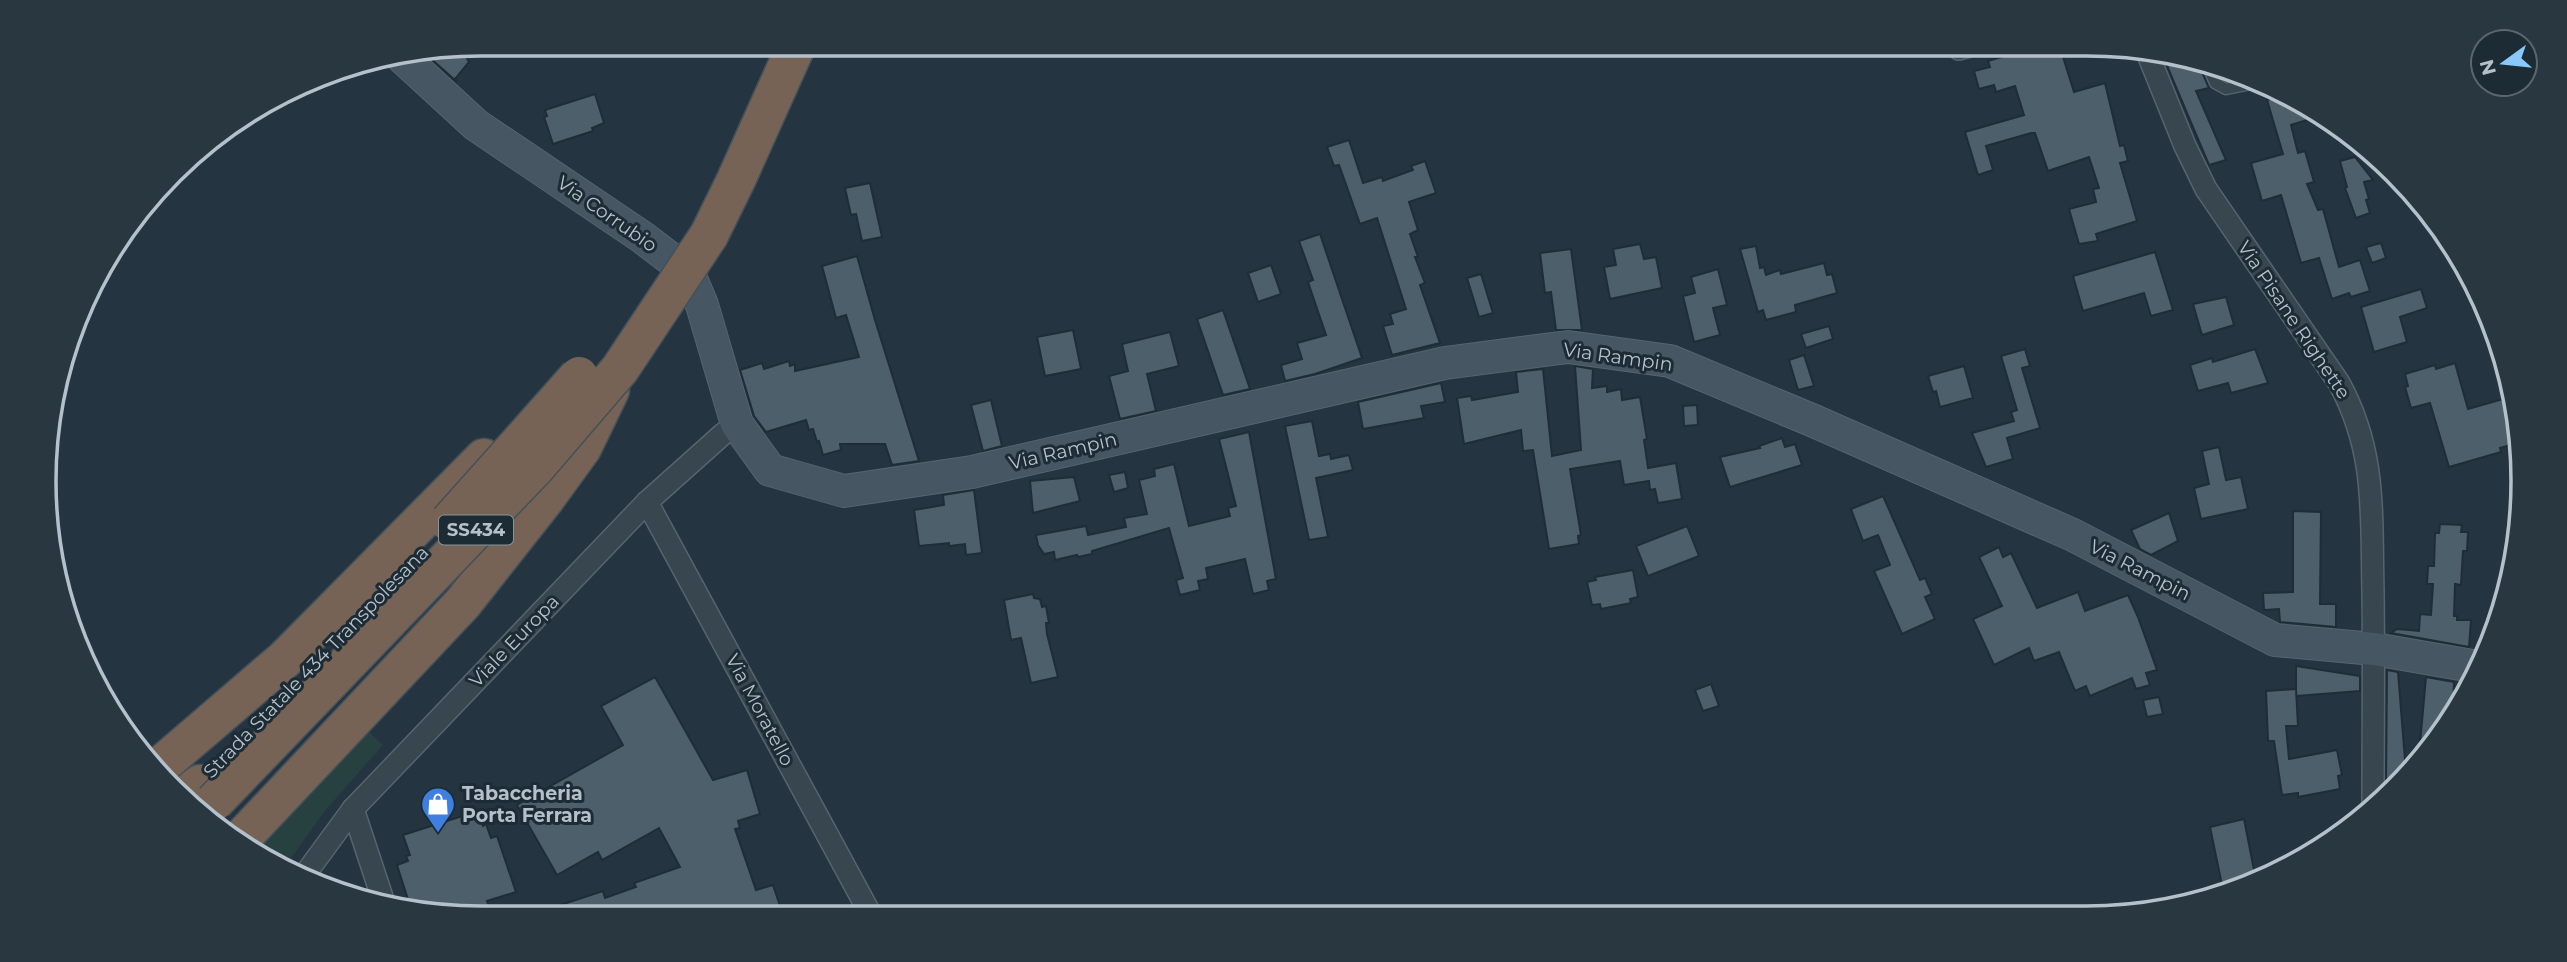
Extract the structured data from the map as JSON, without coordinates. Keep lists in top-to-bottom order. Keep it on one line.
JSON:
{"streets":{"highway":["SS434","Strada Statale 434 Transpolesana"],"street":["Via Corrubio","Via Pisane Righette","Via Rampin","Viale Europa","Via Moratello"]},"crossings":[["Via Corrubio","Via Rampin"],["Via Corrubio","Viale Europa"],["Via Pisane Righette","Via Rampin"],["Via Rampin","Viale Europa"],["Viale Europa","Via Moratello"]],"places":{"shop":["Tabaccheria Porta Ferrara"]},"north":"left"}
